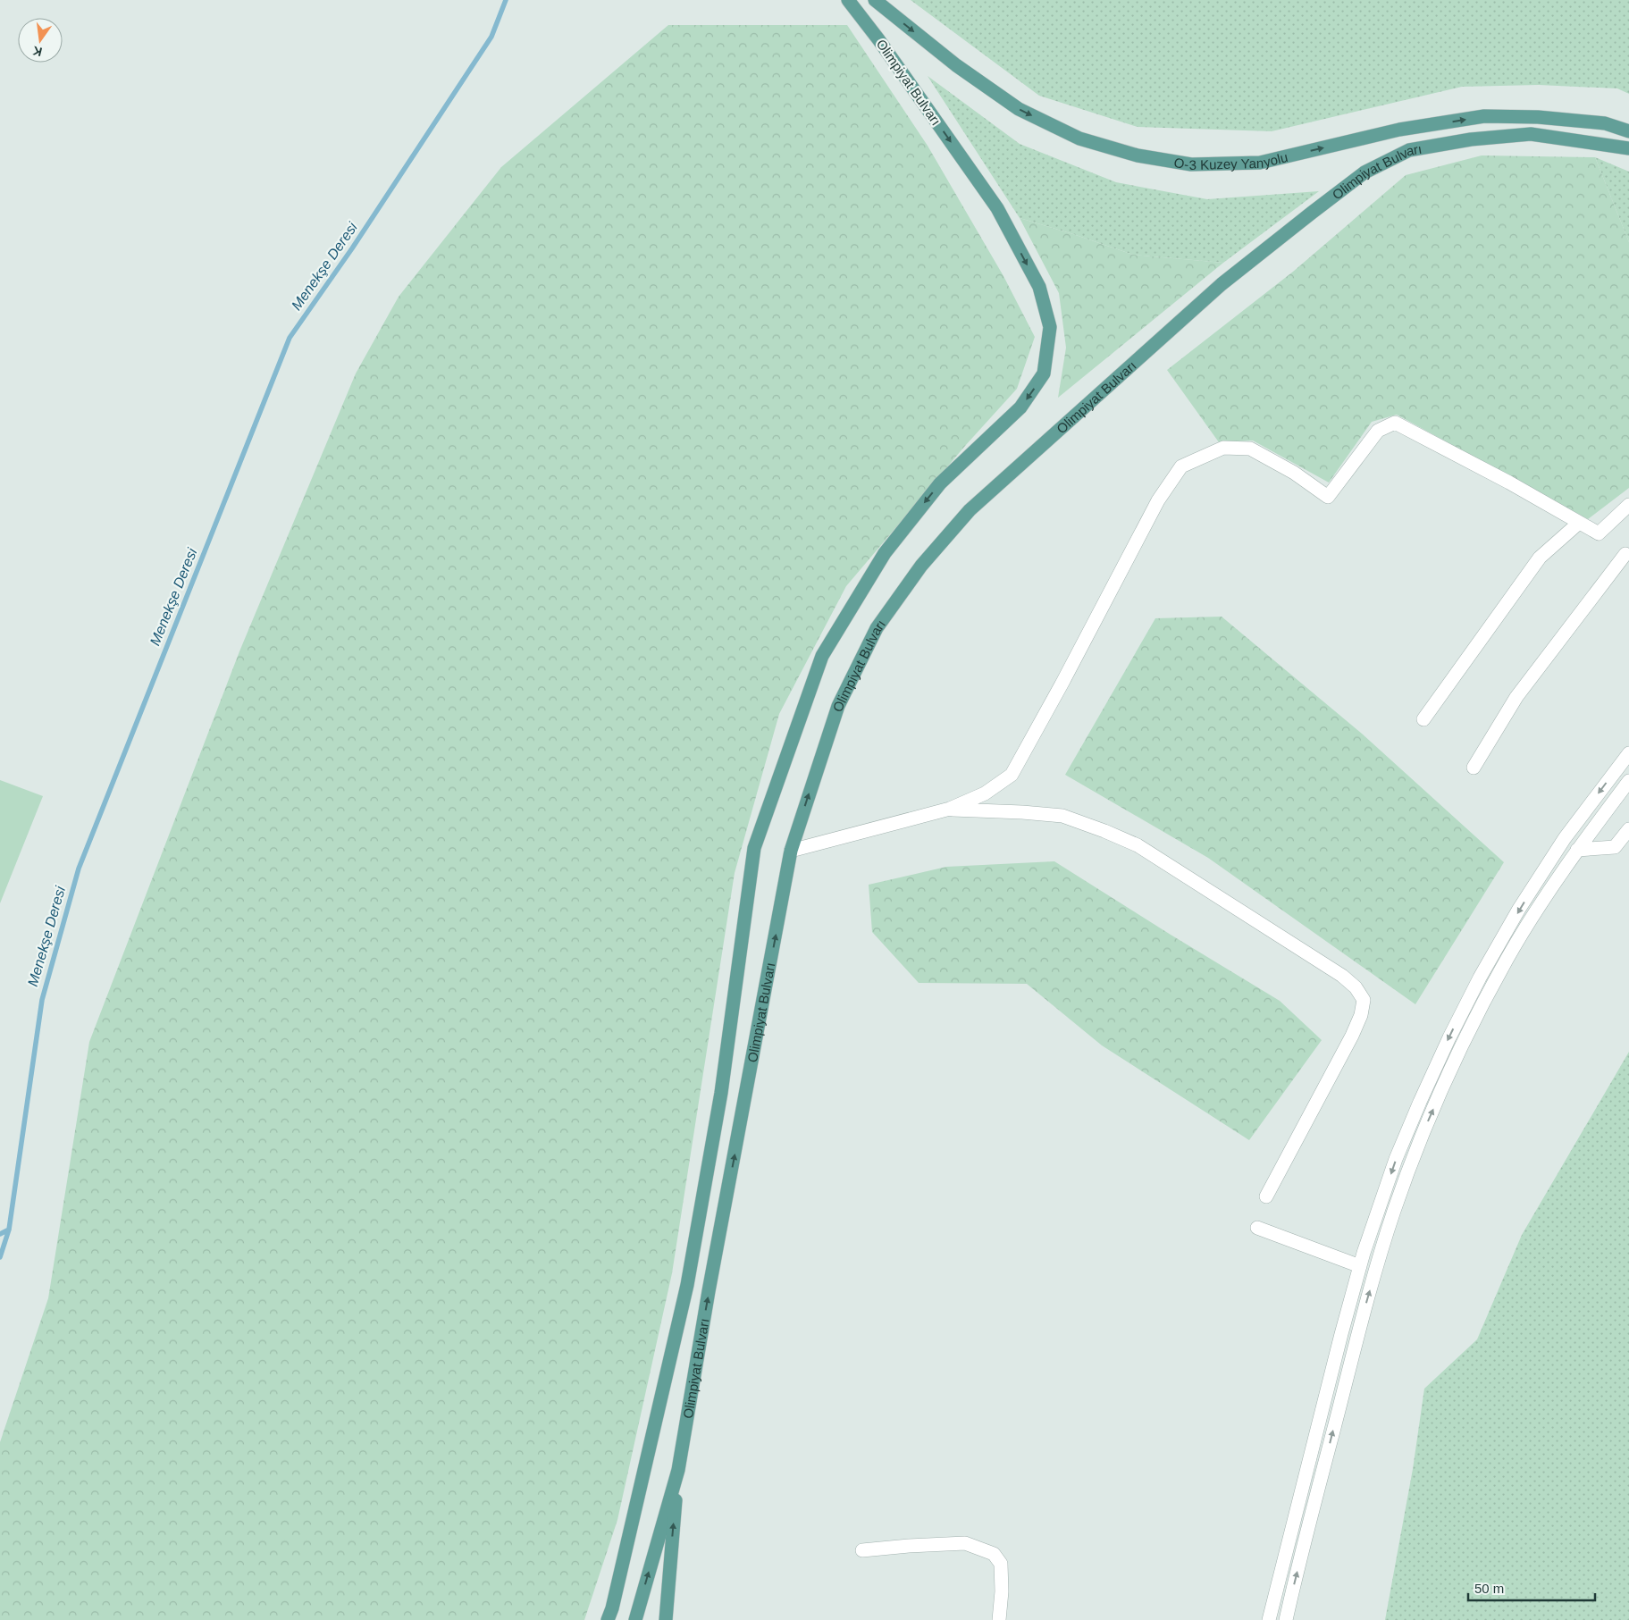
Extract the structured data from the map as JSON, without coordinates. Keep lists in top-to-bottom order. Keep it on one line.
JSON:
{"streets":{"main road":["Olimpiyat Bulvarı","O-3 Kuzey Yanyolu"]},"one_way":["O-3 Kuzey Yanyolu"],"water":["Menekşe Deresi"],"scale_bar":"50 m","north":"bottom"}
